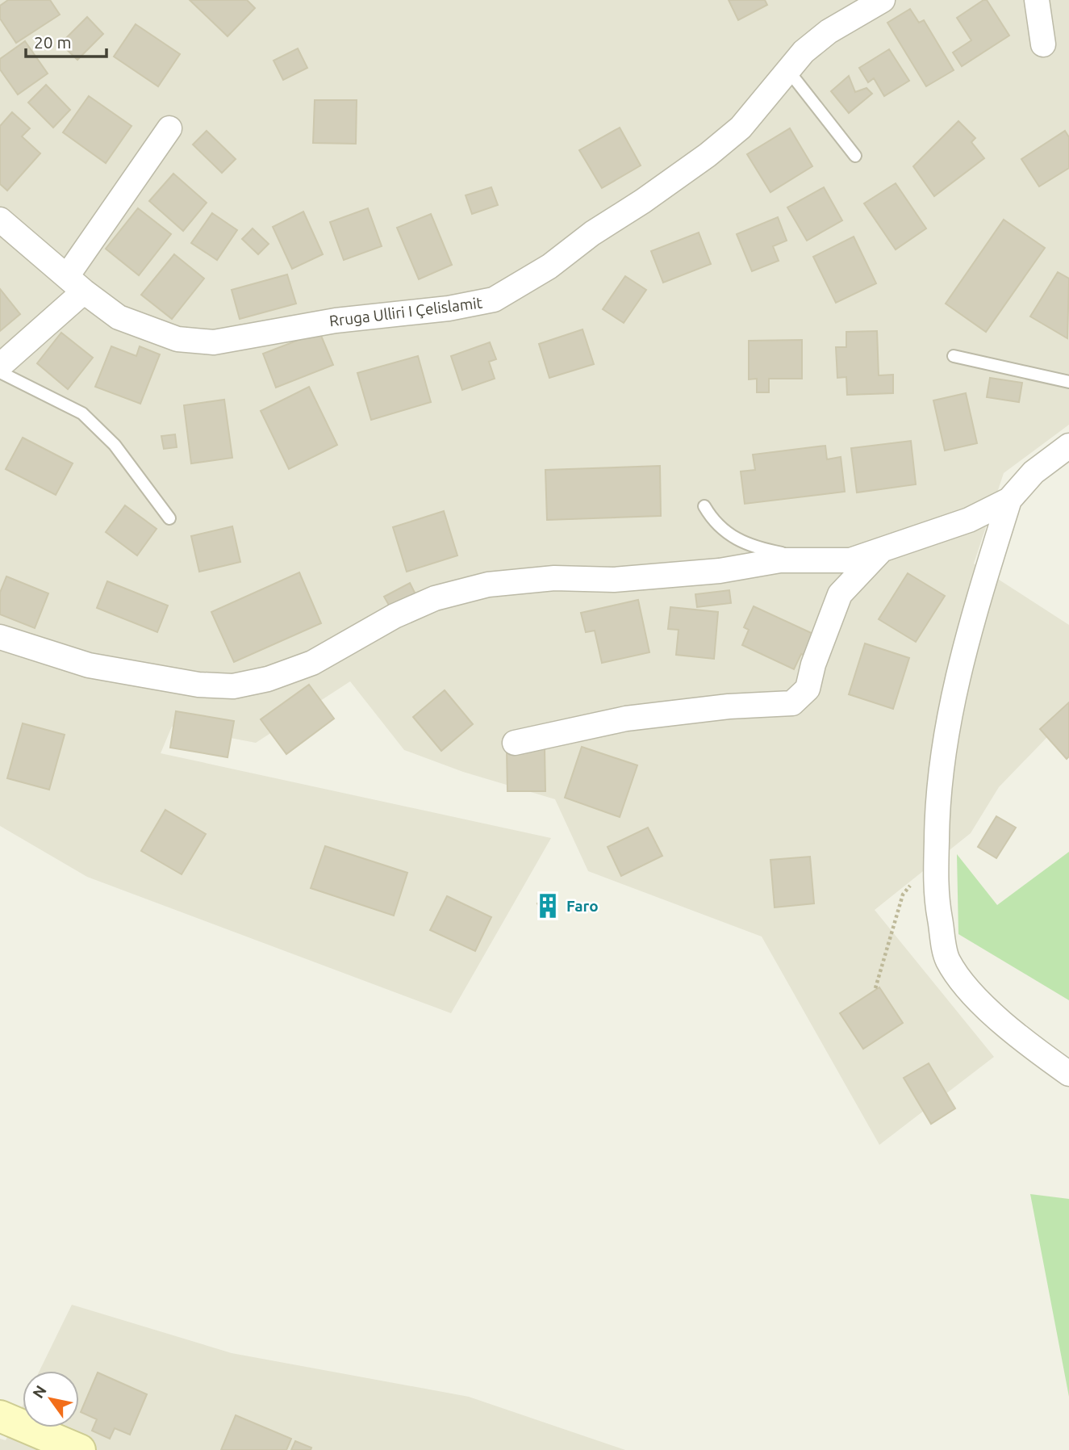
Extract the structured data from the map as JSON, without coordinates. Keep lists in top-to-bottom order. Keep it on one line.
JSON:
{"streets":{"street":["Rruga Ulliri I Çelislamit"]},"places":{"building":["Faro"]},"scale_bar":"20 m","north":"top left"}
